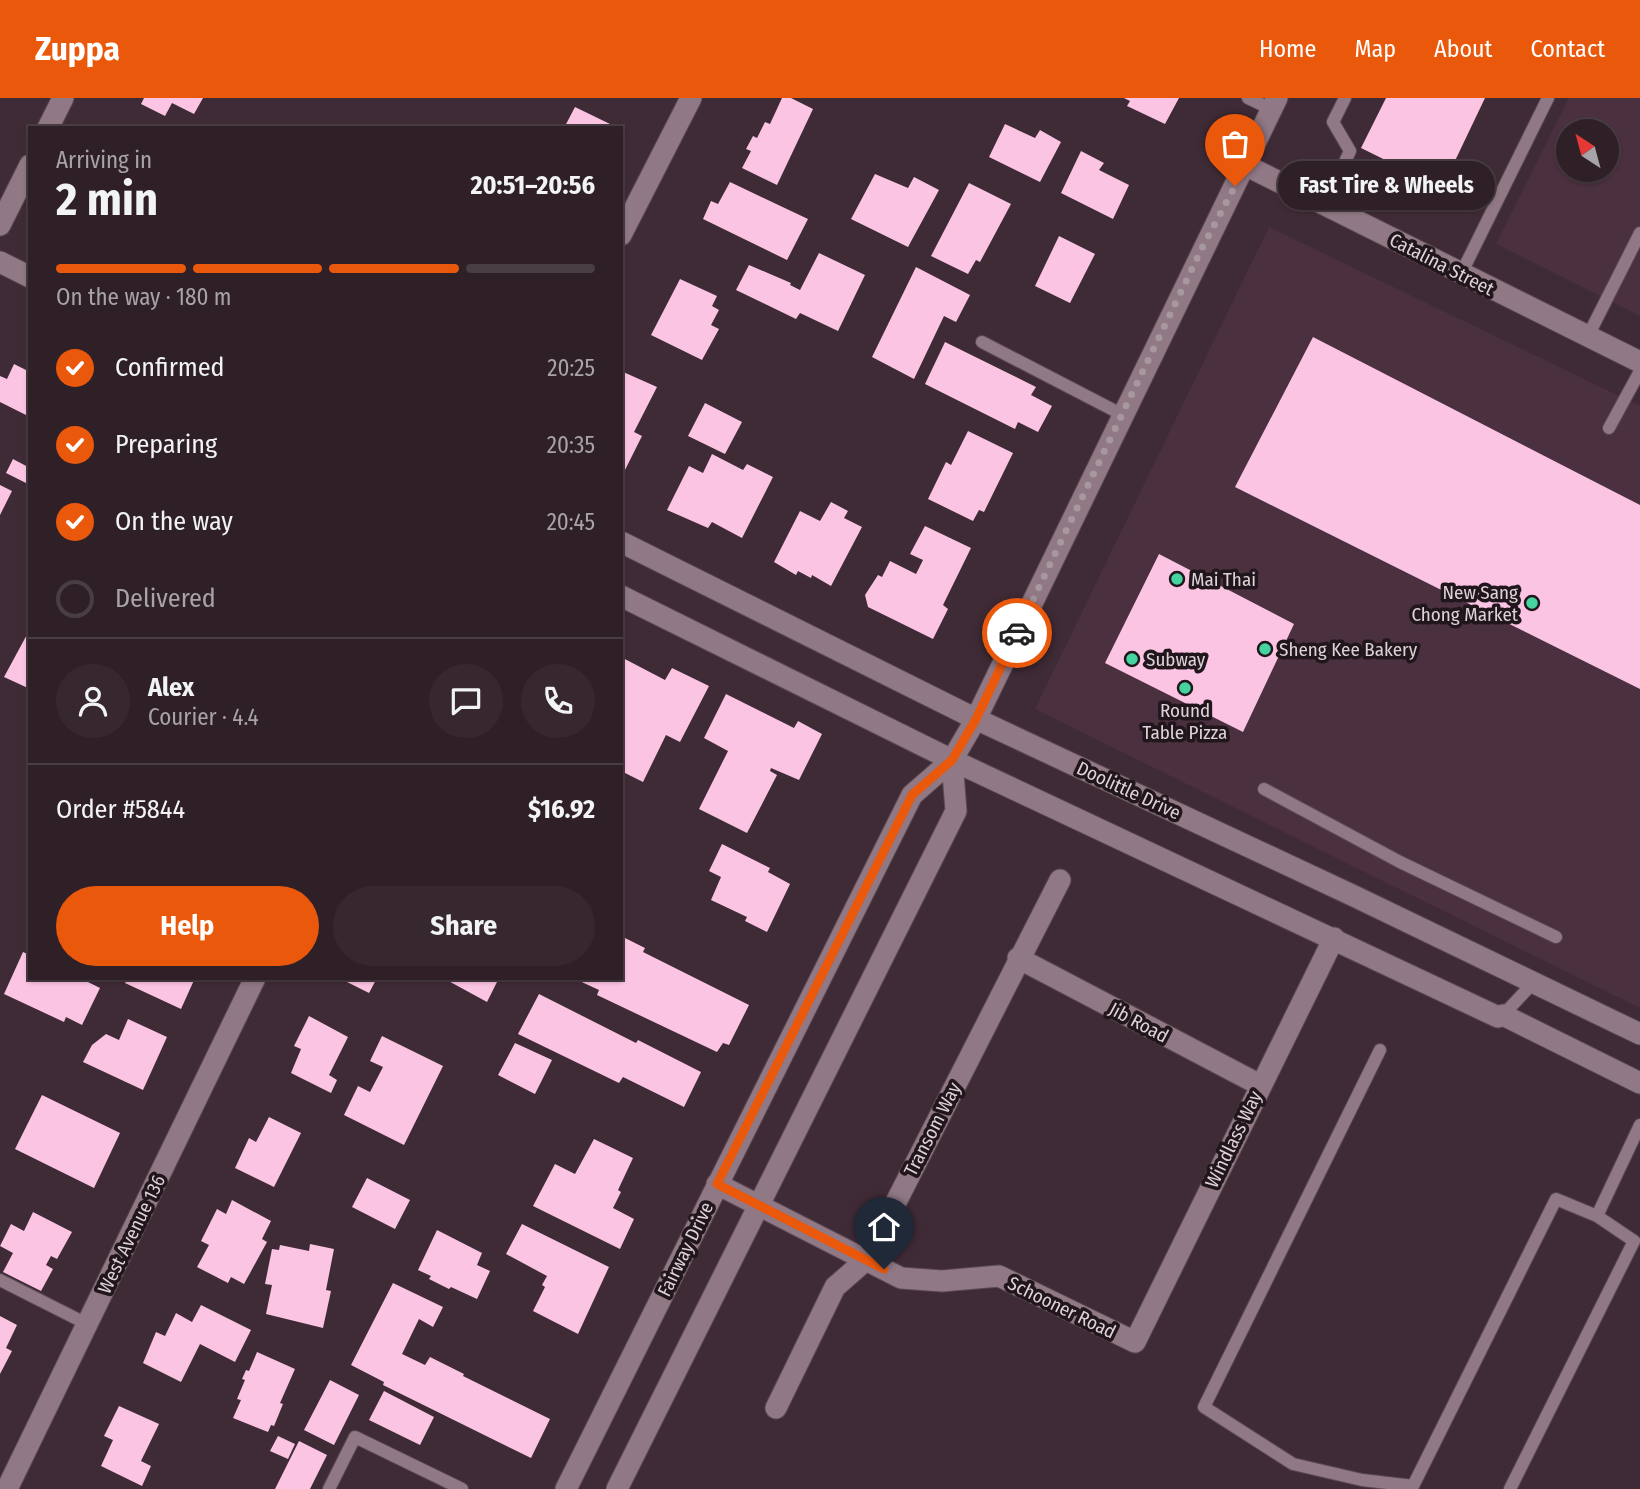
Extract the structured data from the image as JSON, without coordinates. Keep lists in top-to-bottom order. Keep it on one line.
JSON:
{"streets":{"street":["Catalina Street","Doolittle Drive","Jib Road","Transom Way","Windlass Way","West Avenue 136","Fairway Drive","Schooner Road"]},"crossings":[["Catalina Street","Fairway Drive"],["Doolittle Drive","Fairway Drive"],["Jib Road","Transom Way"],["Jib Road","Windlass Way"],["Transom Way","Schooner Road"],["Windlass Way","Schooner Road"],["Fairway Drive","Schooner Road"]],"places":["Fast Tire & Wheels","Mai Thai","New Sang Chong Market","Sheng Kee Bakery","Subway","Round Table Pizza"],"north":"top left","page":{"header":"Zuppa","nav":["Home","Map","About","Contact"],"heading":["2 min","Arriving in","20:51–20:56"],"panel":["Alex","Courier · 4.4","Order #5844","$16.92"],"bubble":"Fast Tire & Wheels","bar":"On the way · 180 m","list":[["Confirmed","20:25"],["Preparing","20:35"],["On the way","20:45"],"Delivered"],"buttons":["Help","Share"]}}
